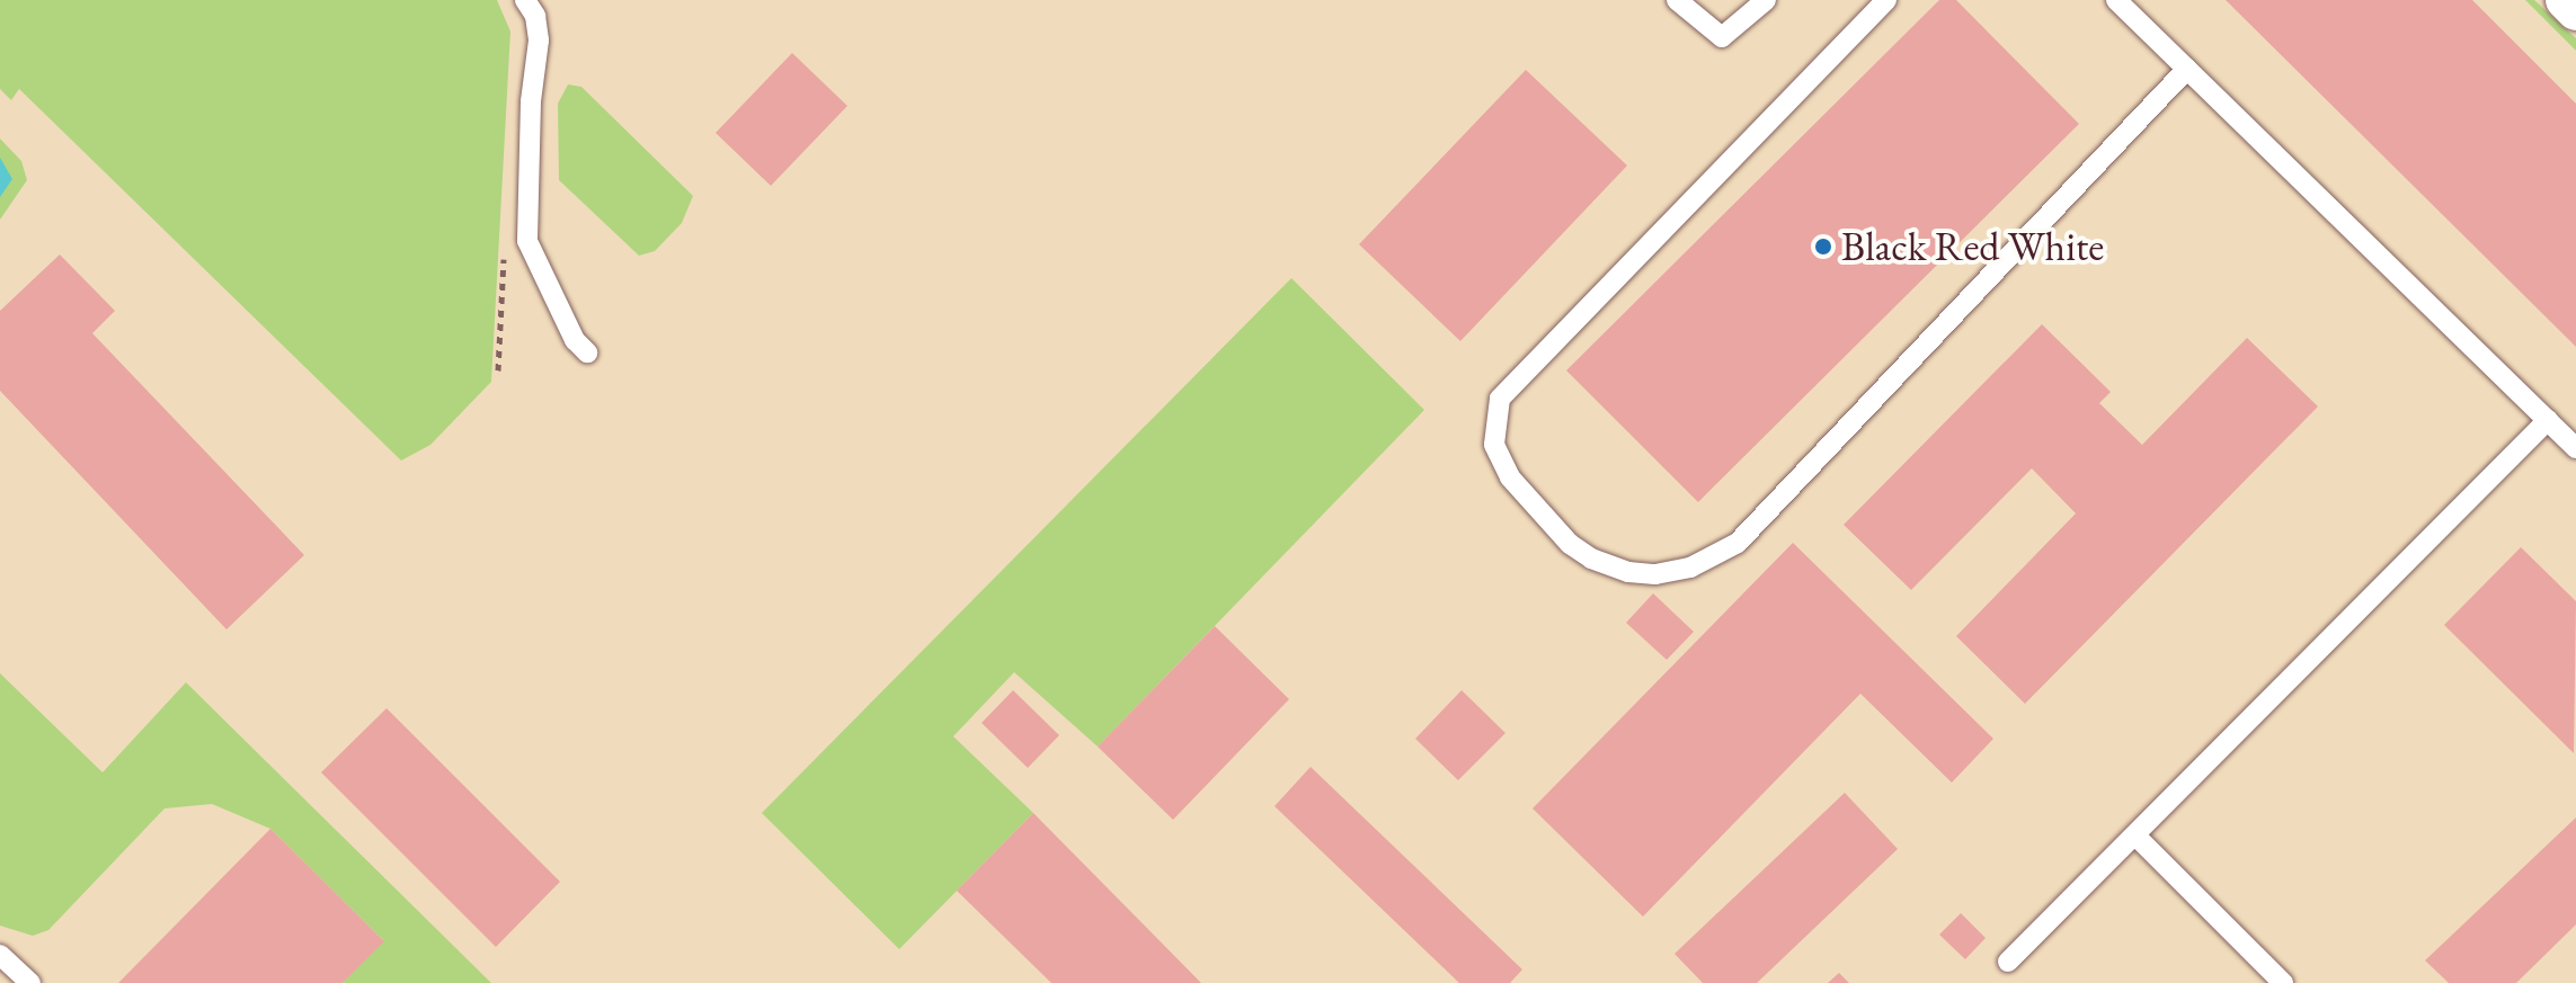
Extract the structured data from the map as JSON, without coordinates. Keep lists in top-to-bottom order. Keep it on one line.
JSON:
{"places":["Black Red White"]}
